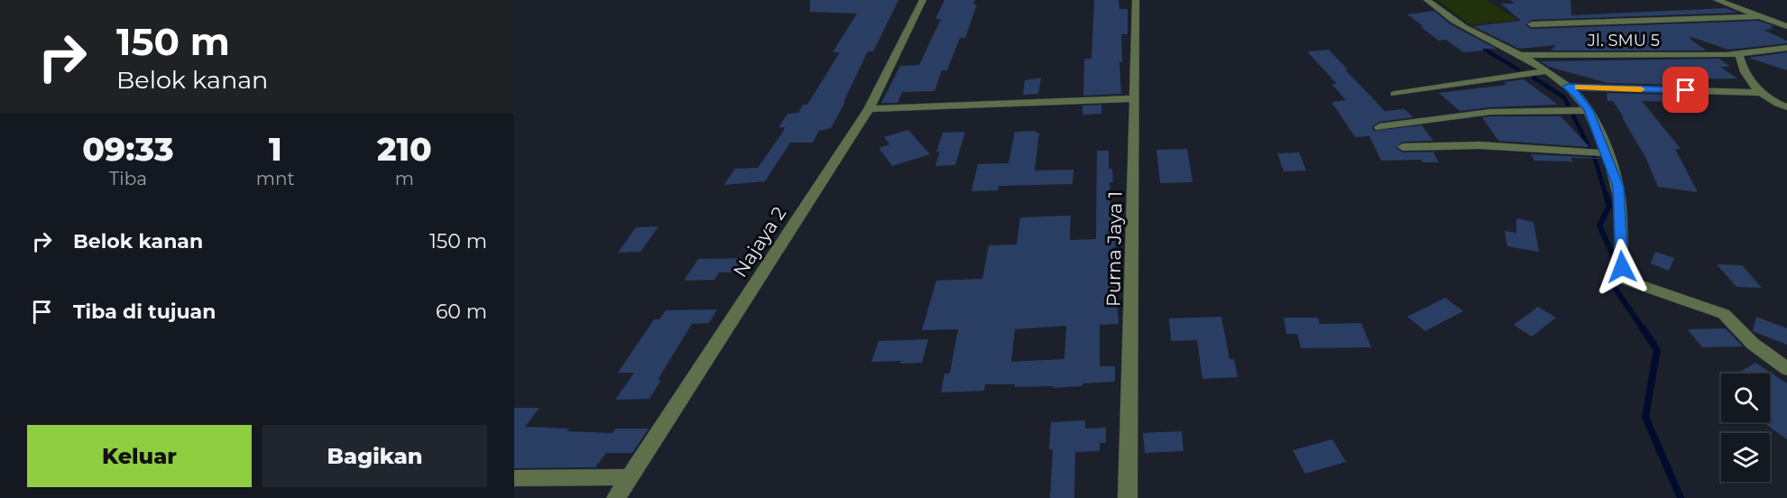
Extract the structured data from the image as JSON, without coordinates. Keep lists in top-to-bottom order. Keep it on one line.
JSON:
{"streets":{"street":["Jl. SMU 5","Najaya 2","Purna Jaya 1"]},"page":{"turn":["150 m","Belok kanan"],"eta":["09:33","Tiba","1","mnt","210","m"],"list":[{"name":"Belok kanan","value":"150 m"},{"name":"Tiba di tujuan","value":"60 m"}],"buttons":["Keluar","Bagikan"]}}
